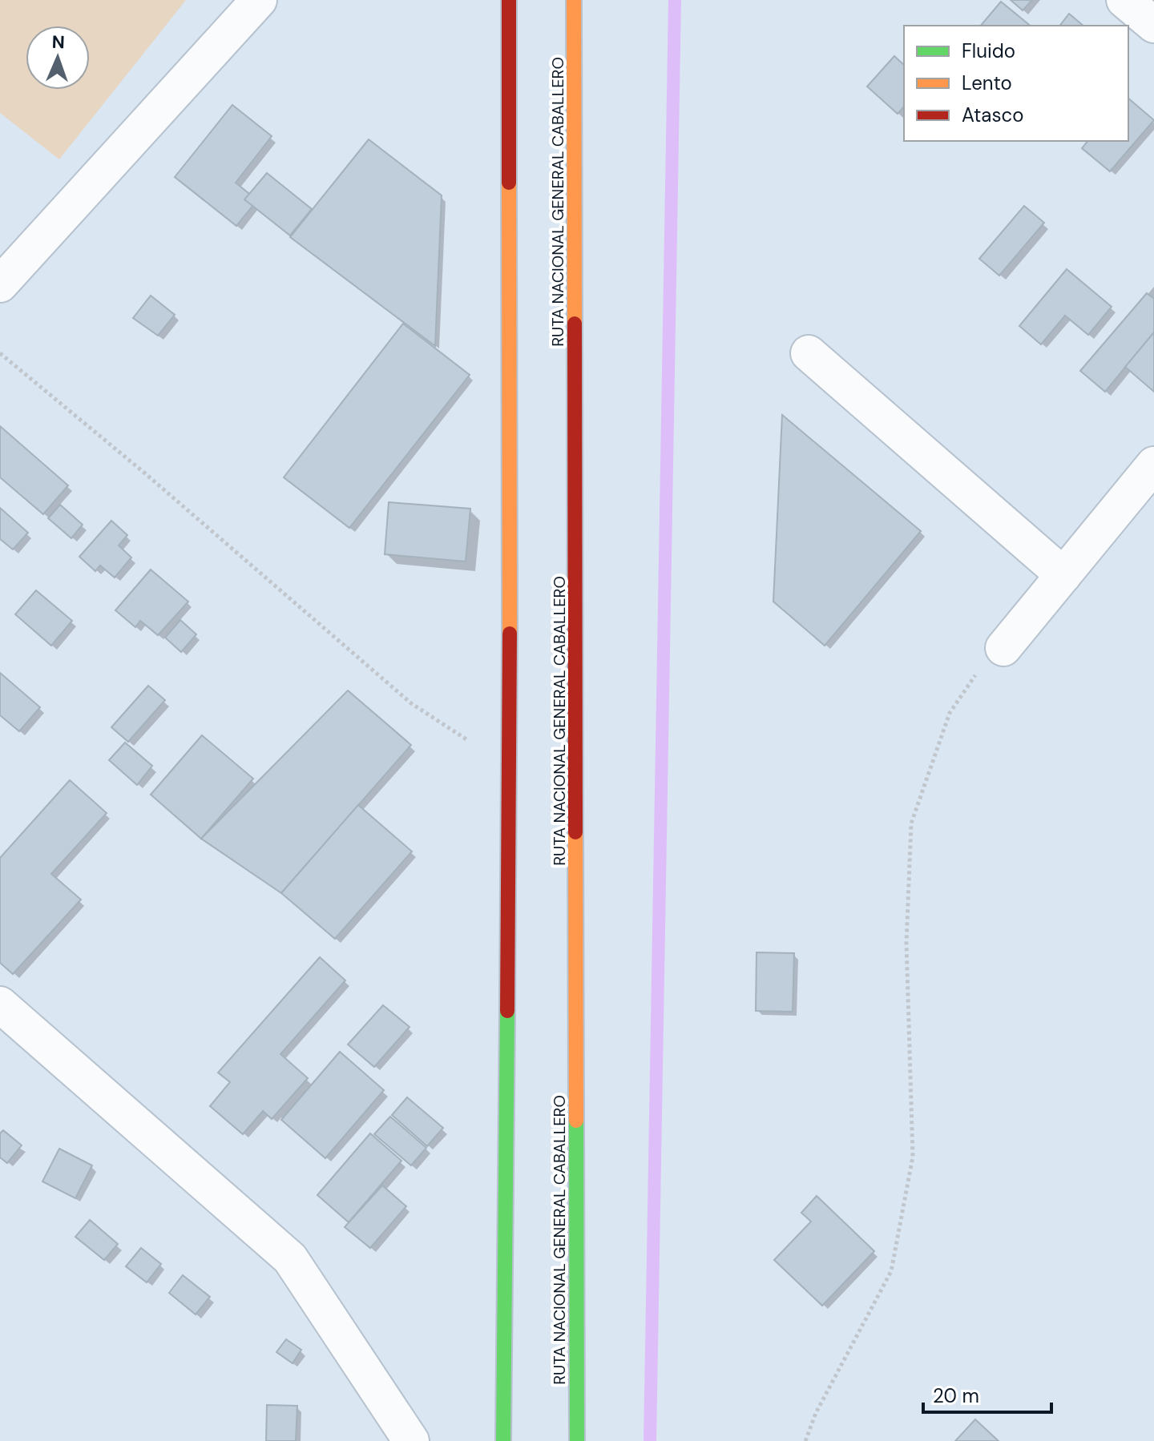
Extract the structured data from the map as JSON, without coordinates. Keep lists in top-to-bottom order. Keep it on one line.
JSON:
{"streets":{"main road":["RUTA NACIONAL GENERAL CABALLERO"]},"legend":["Fluido","Lento","Atasco"],"scale_bar":"20 m","north":"top"}
